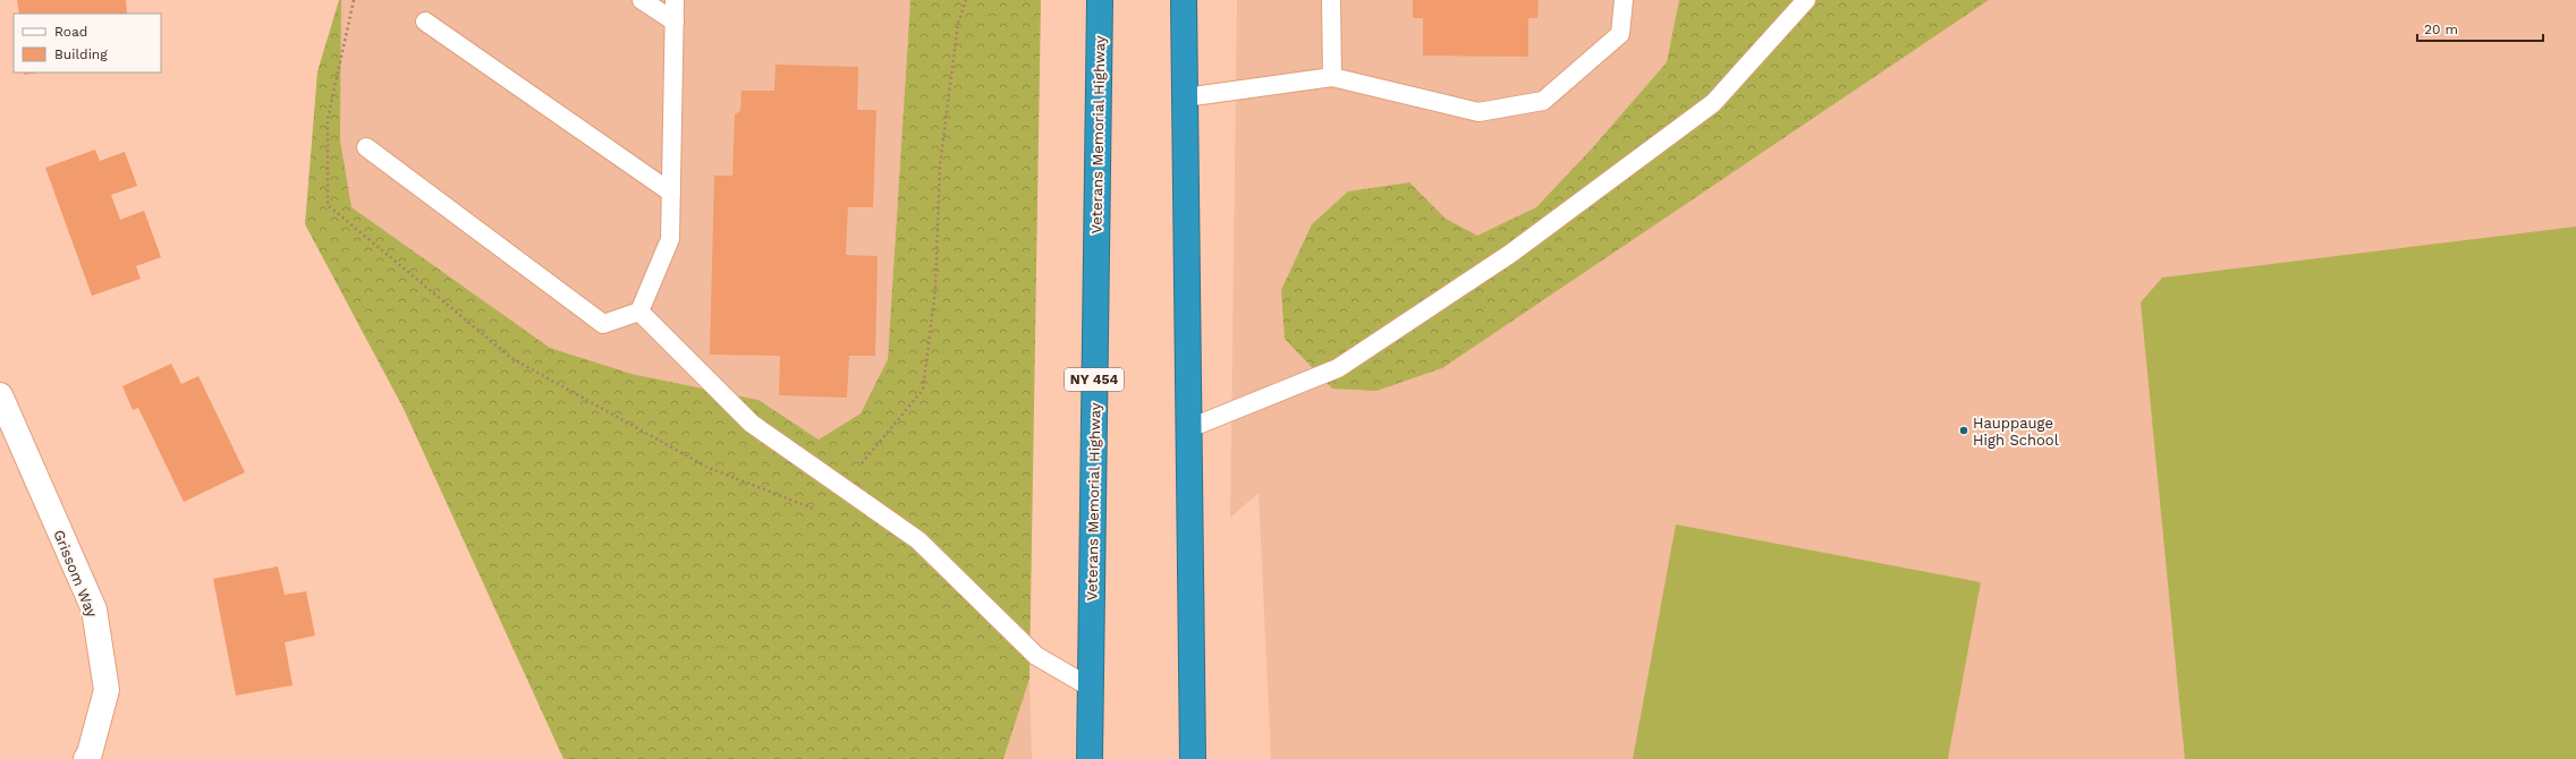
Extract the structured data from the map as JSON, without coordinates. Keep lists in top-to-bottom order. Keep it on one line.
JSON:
{"streets":{"highway":["Veterans Memorial Highway","NY 454"],"street":["Grissom Way"]},"places":["Hauppauge High School"],"legend":["Road","Building"],"scale_bar":"20 m"}
